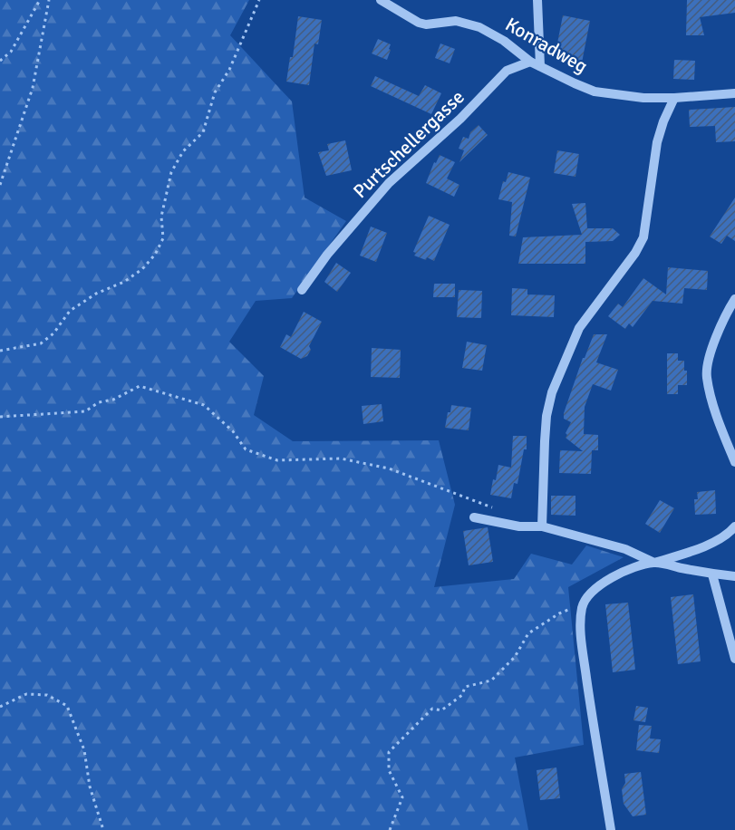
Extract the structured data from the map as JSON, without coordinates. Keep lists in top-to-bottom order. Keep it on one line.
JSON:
{"streets":{"street":["Konradweg","Purtschellergasse"]},"crossings":[["Konradweg","Purtschellergasse"]]}
